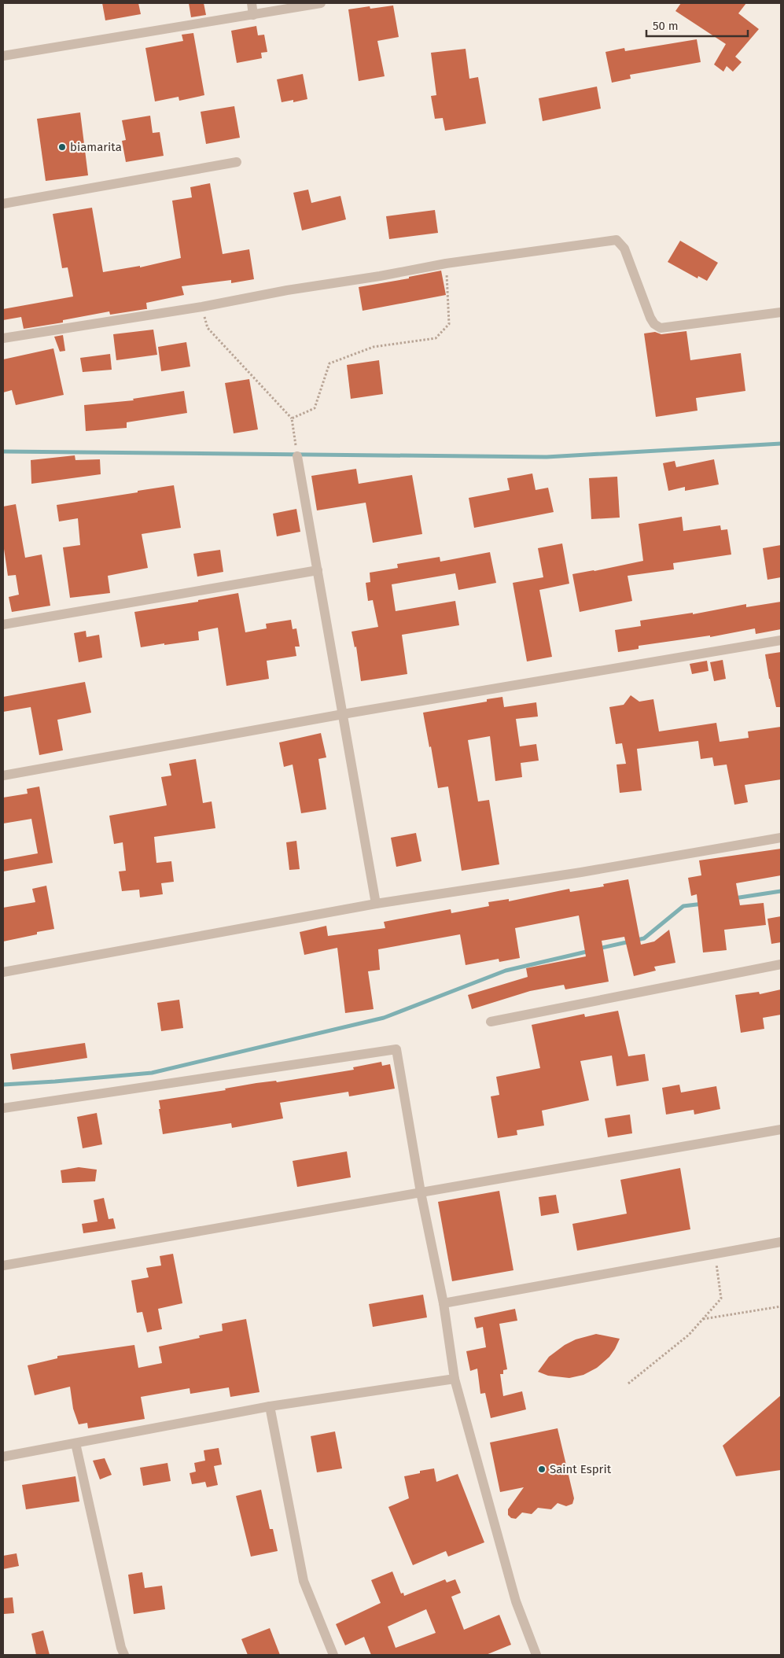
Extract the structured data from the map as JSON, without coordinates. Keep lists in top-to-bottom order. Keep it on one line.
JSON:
{"places":["biamarita","Saint Esprit"],"scale_bar":"50 m"}
